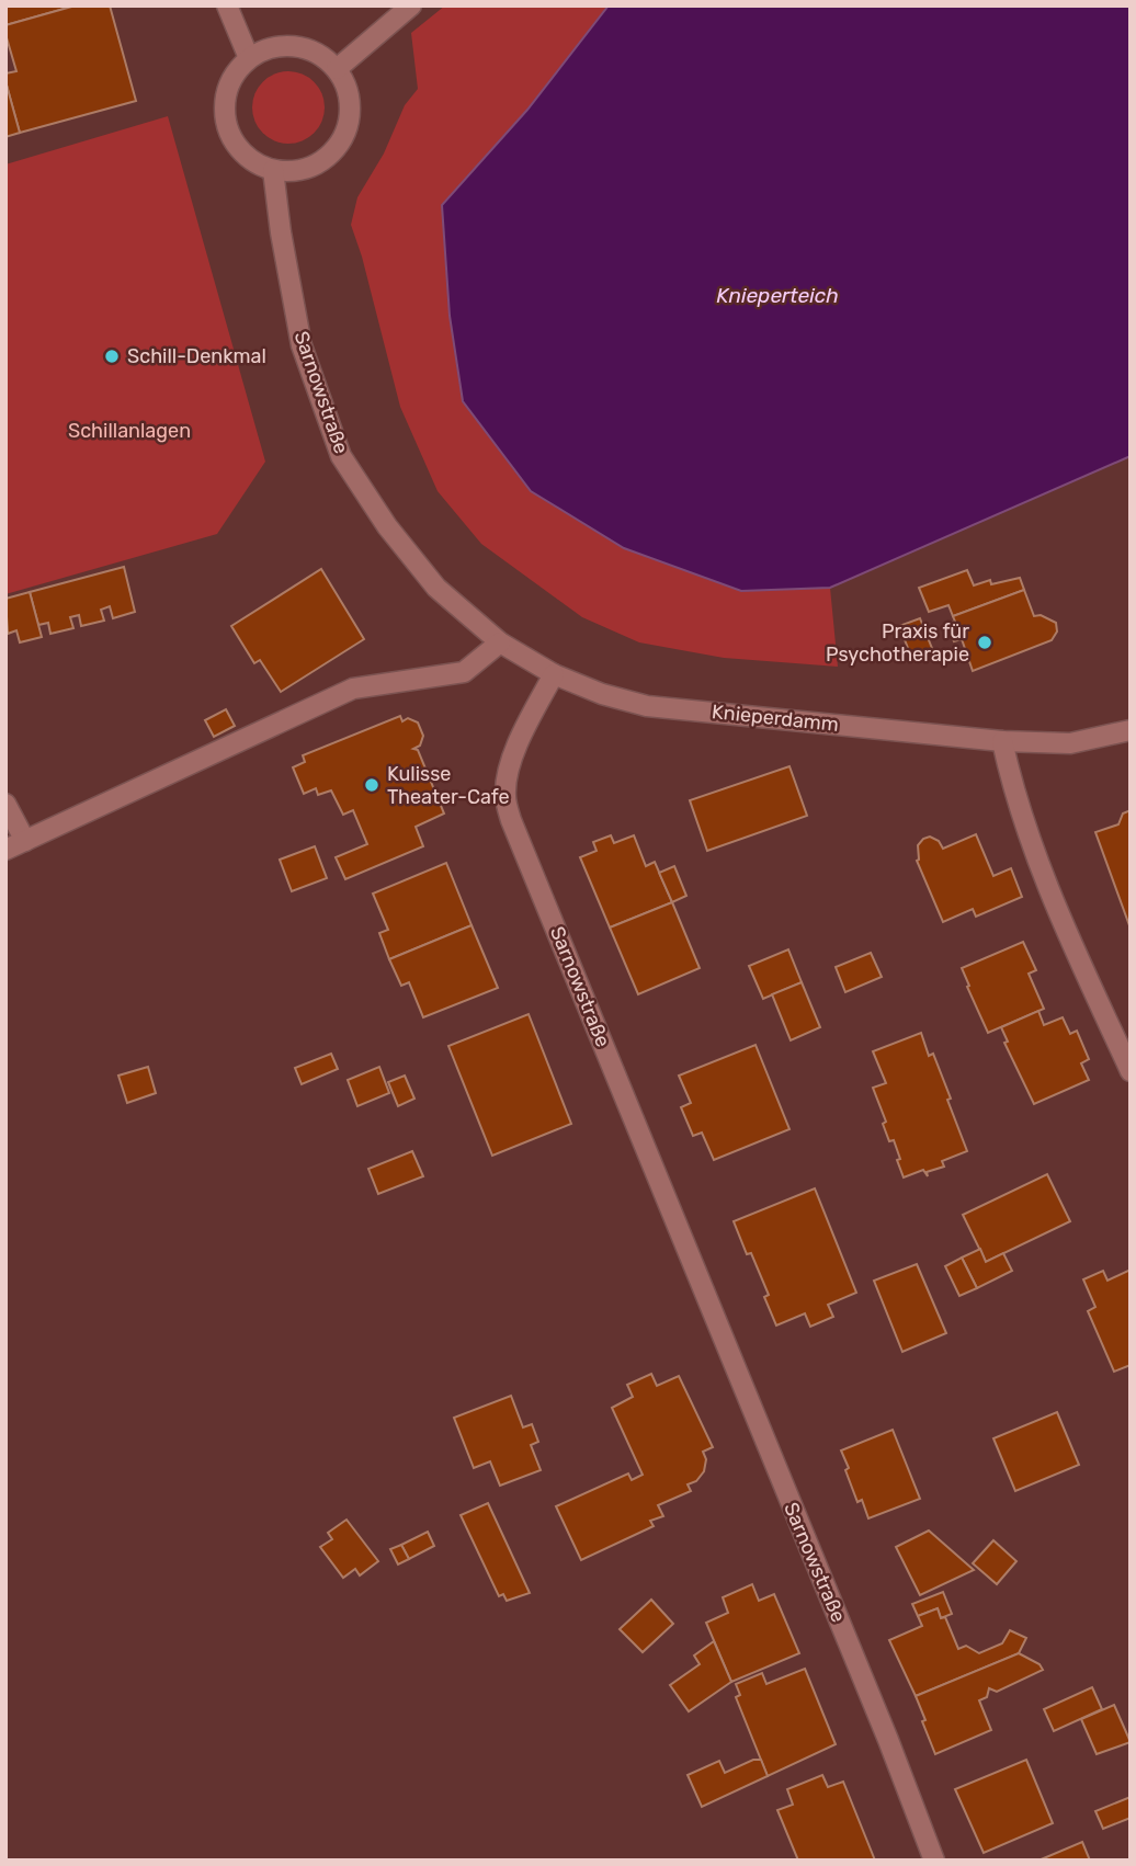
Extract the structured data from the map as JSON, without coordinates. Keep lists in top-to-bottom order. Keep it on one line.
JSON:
{"streets":{"street":["Sarnowstraße","Knieperdamm"]},"crossings":[["Sarnowstraße","Knieperdamm"]],"water":["Knieperteich"],"parks":["Schillanlagen"],"places":["Schill-Denkmal","Praxis für Psychotherapie","Kulisse Theater-Cafe"]}
